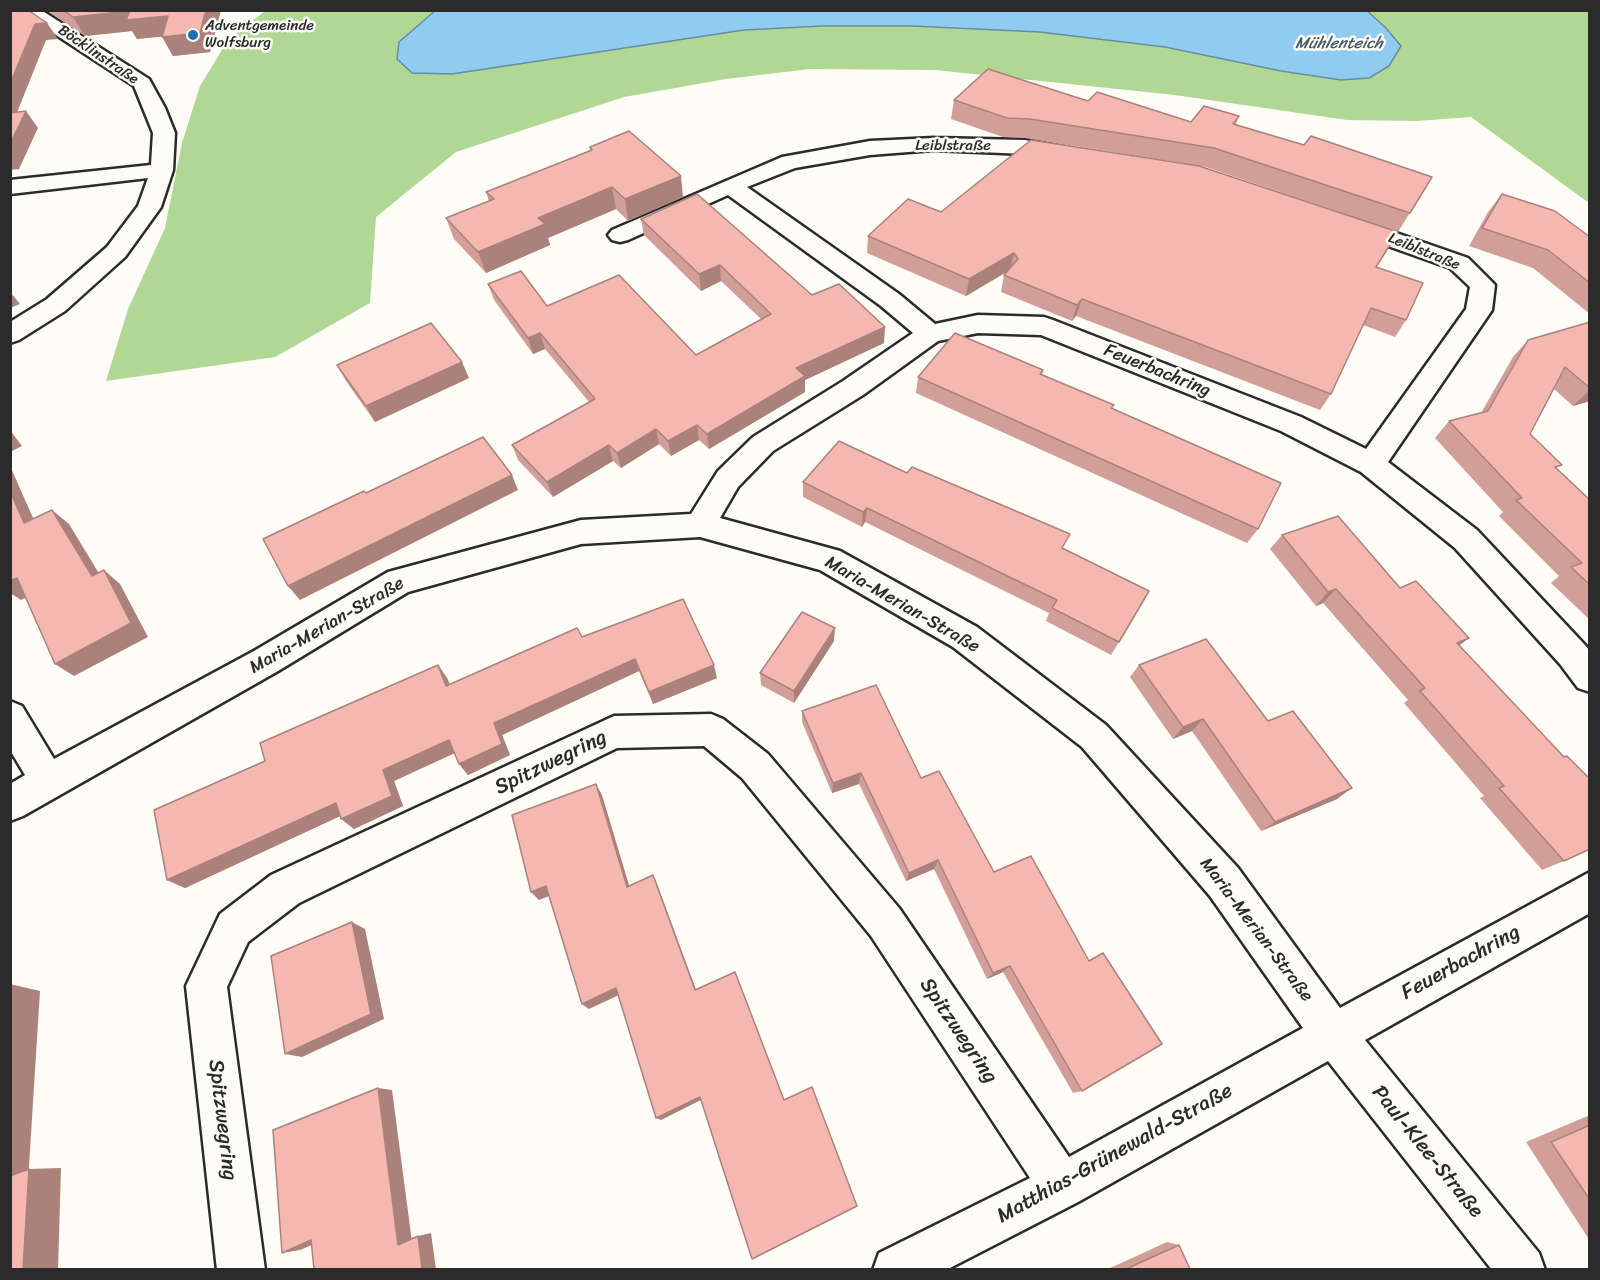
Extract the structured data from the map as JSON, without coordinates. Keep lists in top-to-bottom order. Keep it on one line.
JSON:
{"streets":{"street":["Böcklinstraße","Leiblstraße","Feuerbachring","Maria-Merian-Straße","Spitzwegring","Paul-Klee-Straße","Matthias-Grünewald-Straße"]},"crossings":[["Leiblstraße","Feuerbachring"],["Feuerbachring","Maria-Merian-Straße"],["Feuerbachring","Paul-Klee-Straße"],["Feuerbachring","Matthias-Grünewald-Straße"],["Maria-Merian-Straße","Paul-Klee-Straße"],["Maria-Merian-Straße","Matthias-Grünewald-Straße"],["Spitzwegring","Matthias-Grünewald-Straße"],["Paul-Klee-Straße","Matthias-Grünewald-Straße"]],"water":["Mühlenteich"],"places":["Adventgemeinde Wolfsburg"]}
